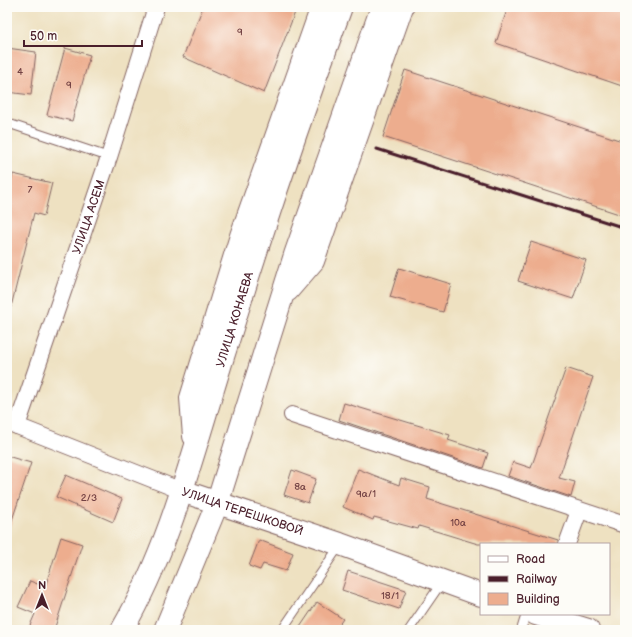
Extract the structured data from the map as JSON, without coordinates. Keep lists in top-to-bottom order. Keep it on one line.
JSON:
{"streets":{"main road":["УЛИЦА КОНАЕВА","УЛИЦА ТЕРЕШКОВОЙ"],"street":["УЛИЦА АСЕМ"]},"crossings":[["УЛИЦА АСЕМ","УЛИЦА ТЕРЕШКОВОЙ"],["УЛИЦА КОНАЕВА","УЛИЦА ТЕРЕШКОВОЙ"]],"house_numbers":["9","4","9","7","8а","9а/1","2/3","10а","18/1"],"legend":["Road","Railway","Building"],"scale_bar":"50 m","north":"top"}
